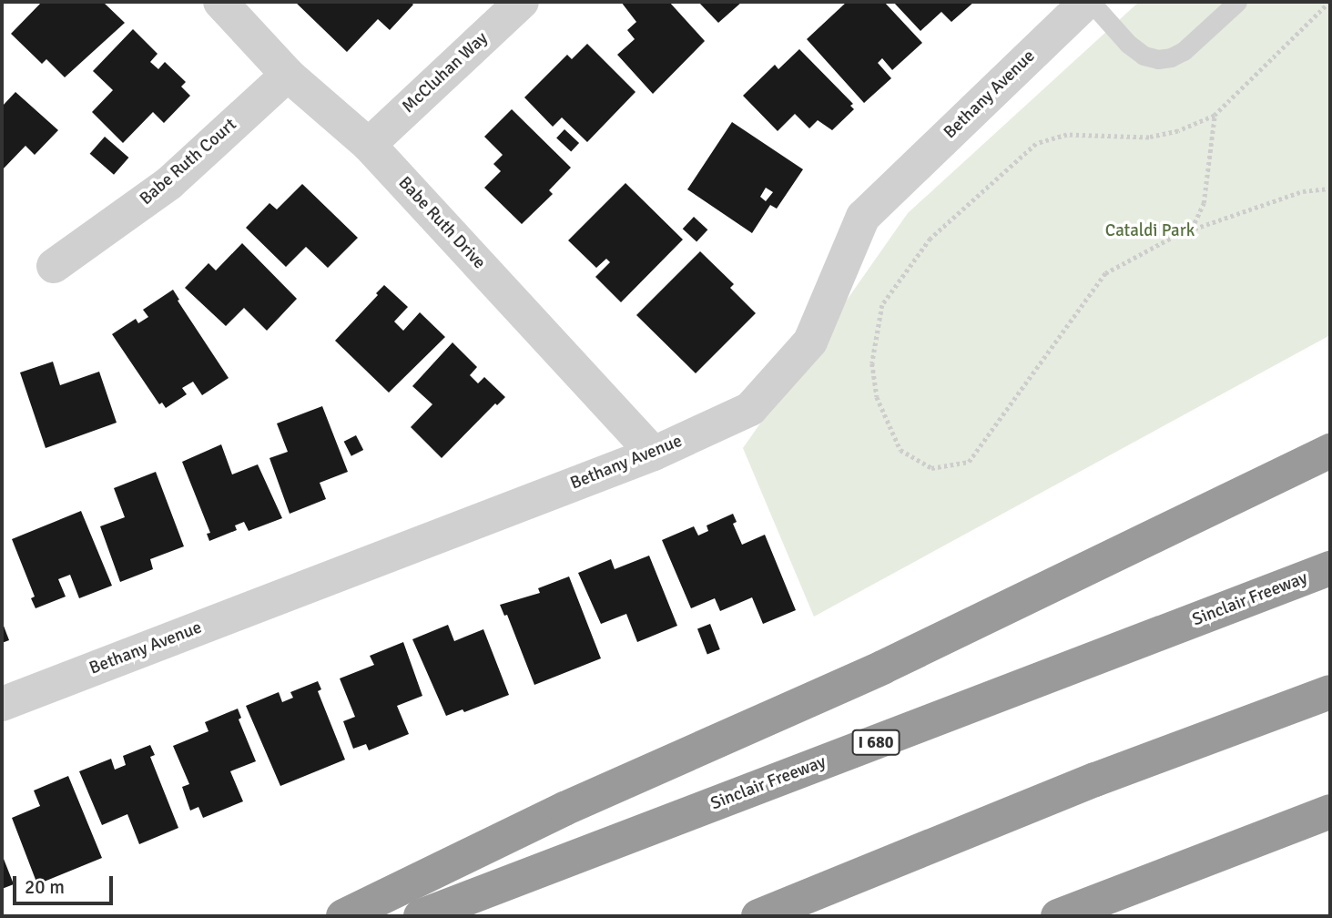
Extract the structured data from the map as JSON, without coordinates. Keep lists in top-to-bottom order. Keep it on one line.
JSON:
{"streets":{"highway":["Sinclair Freeway","I 680"],"street":["McCluhan Way","Bethany Avenue","Babe Ruth Court","Babe Ruth Drive"]},"crossings":[["McCluhan Way","Babe Ruth Drive"],["Bethany Avenue","Babe Ruth Drive"],["Babe Ruth Court","Babe Ruth Drive"]],"parks":["Cataldi Park"],"scale_bar":"20 m"}
